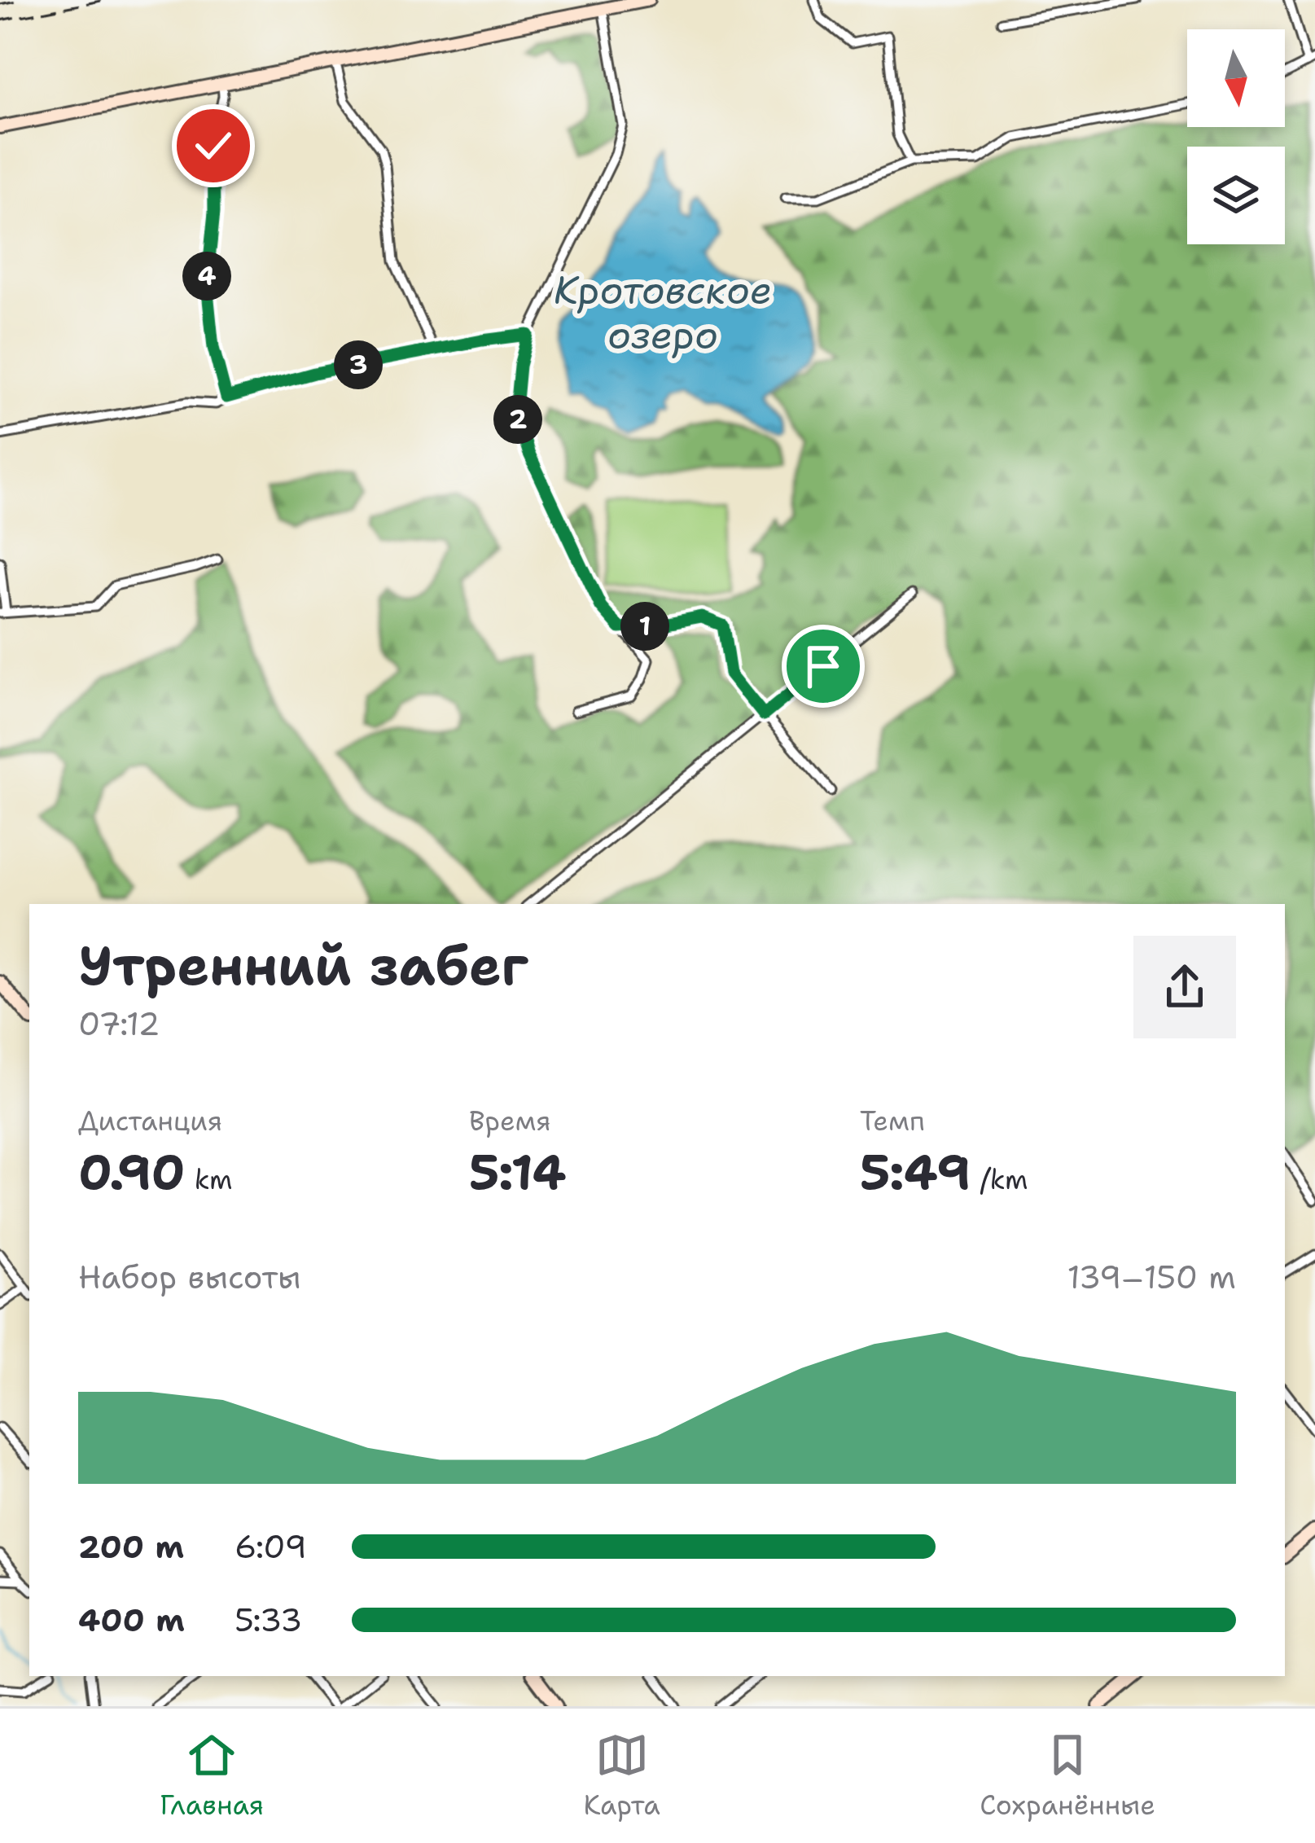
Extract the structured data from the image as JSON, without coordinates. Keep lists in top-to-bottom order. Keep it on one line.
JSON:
{"water":["Кротовское озеро"],"north":"bottom","page":{"pins":["4","3","2","1"],"heading":["Утренний забег","07:12"],"stats":[["Дистанция","0.90 km"],["Время","5:14"],["Темп","5:49 /km"]],"chart":["Набор высоты","139–150 m"],"list":[{"name":"200 m","note":"6:09"},{"name":"400 m","note":"5:33"}],"tabs":["Главная","Карта","Сохранённые"]}}
